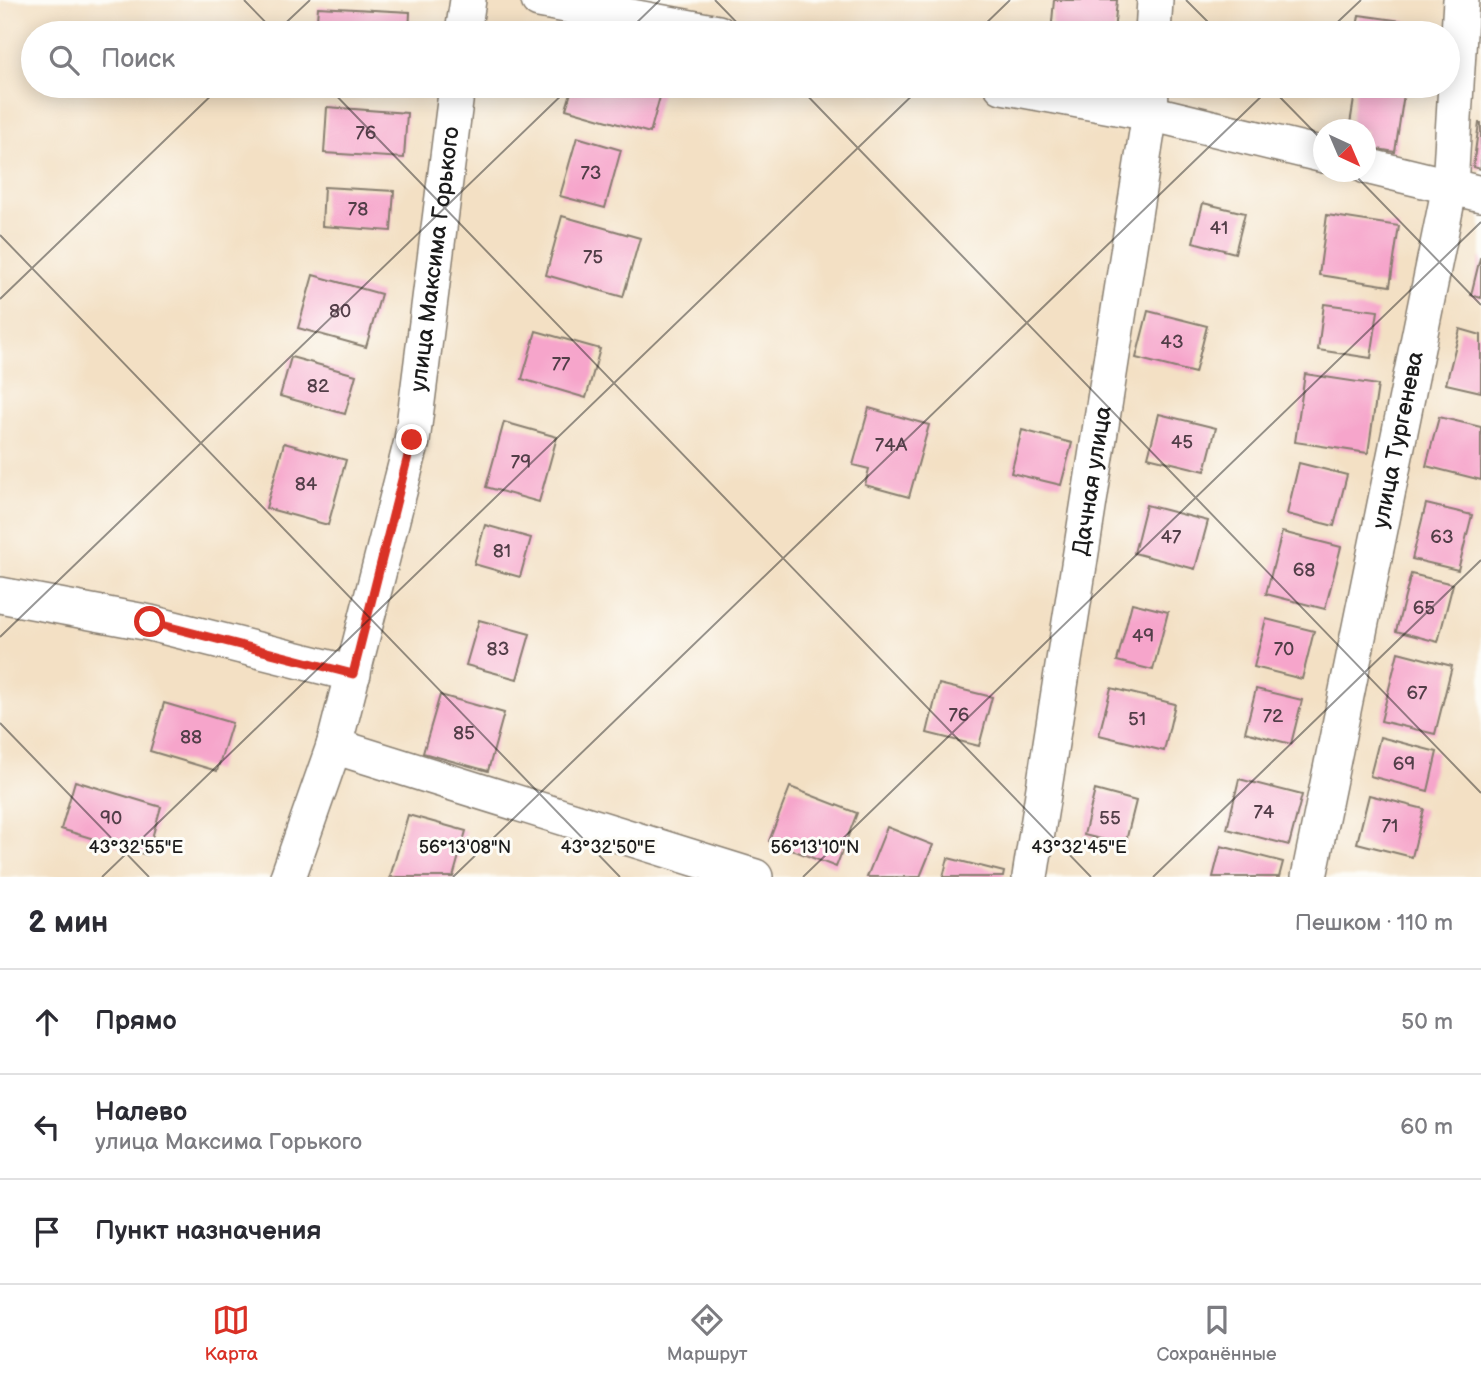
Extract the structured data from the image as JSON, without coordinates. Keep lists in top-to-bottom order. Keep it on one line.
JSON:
{"streets":{"street":["улица Максима Горького","улица Тургенева","Дачная улица"]},"house_numbers":["76","73","78","41","75","80","43","77","82","45","74А","79","84","47","63","81","68","65","49","83","70","67","76","72","51","85","88","69","74","90","55","71"],"north":"bottom right","page":{"search":"Поиск","heading":["2 мин","Пешком · 110 m"],"list":[["Прямо","50 m"],["Налево","улица Максима Горького","60 m"],"Пункт назначения"],"nav":["Карта","Маршрут","Сохранённые"]},"coordinates":["43°32'55\"E","43°32'50\"E","43°32'45\"E","56°13'08\"N","56°13'10\"N"]}
